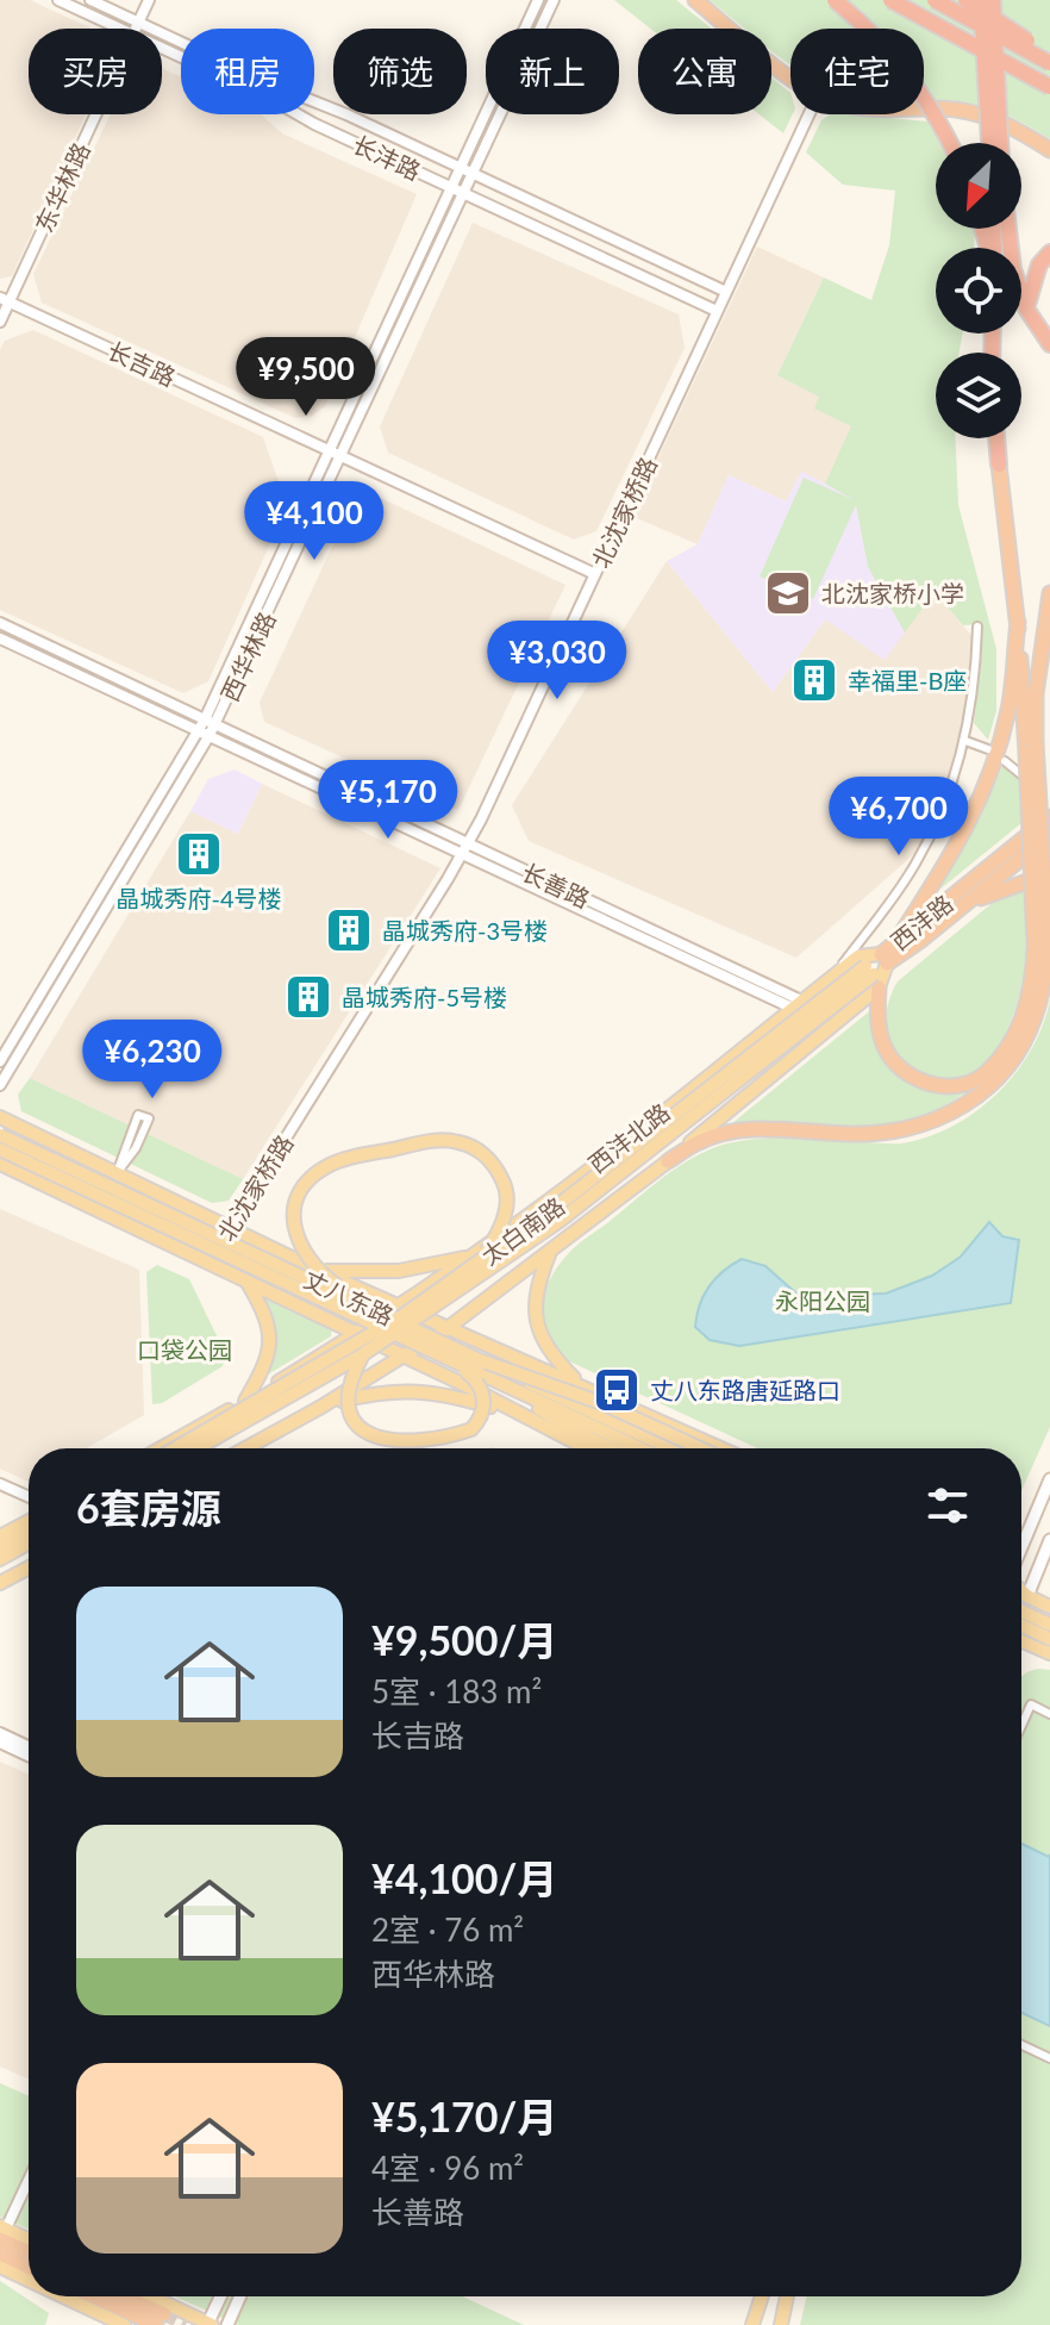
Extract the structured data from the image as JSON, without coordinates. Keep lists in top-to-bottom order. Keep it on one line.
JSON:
{"streets":{"highway":["西沣路"],"main road":["西沣北路","太白南路","丈八东路"],"street":["长沣路","东华林路","长吉路","北沈家桥路","西华林路","长善路"]},"crossings":[["长沣路","东华林路"],["长沣路","北沈家桥路"],["长沣路","西华林路"],["东华林路","长吉路"],["长吉路","北沈家桥路"],["长吉路","西华林路"],["北沈家桥路","长善路"],["西华林路","长善路"],["长善路","西沣北路"],["西沣路","西沣北路"],["西沣北路","太白南路"]],"parks":["永阳公园","口袋公园"],"places":{"school or university":["北沈家桥小学"],"building":["幸福里-B座","晶城秀府-4号楼","晶城秀府-3号楼","晶城秀府-5号楼"],"bus stop":["丈八东路唐延路口"]},"north":"bottom left","page":{"chip":["买房","租房","筛选","新上","公寓","住宅"],"price":["¥9,500","¥4,100","¥3,030","¥5,170","¥6,700","¥6,230"],"heading":"6套房源","list":[{"name":"¥9,500/月","note":"5室 · 183 m² · 长吉路"},{"name":"¥4,100/月","note":"2室 · 76 m² · 西华林路"},{"name":"¥5,170/月","note":"4室 · 96 m² · 长善路"}]}}
